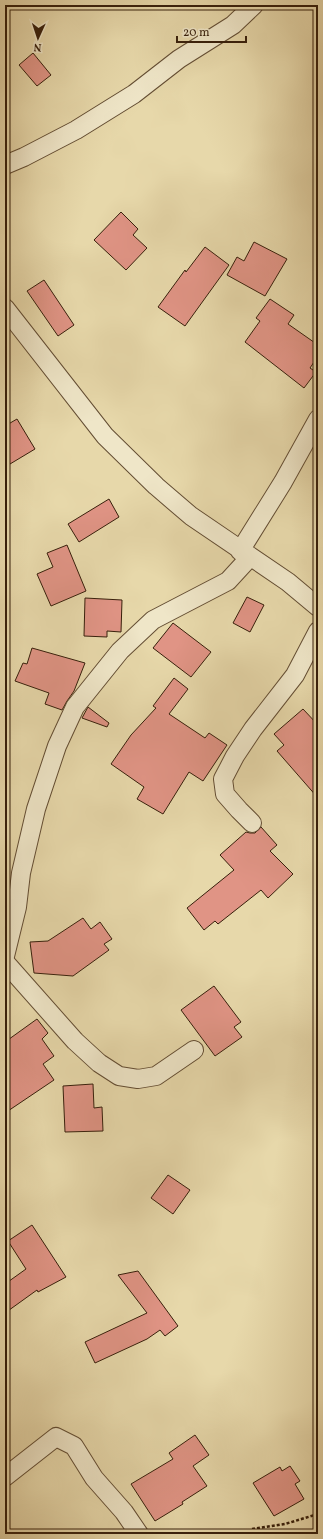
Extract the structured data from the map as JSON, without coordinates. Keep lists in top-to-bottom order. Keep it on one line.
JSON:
{"scale_bar":"20 m","north":"bottom"}
